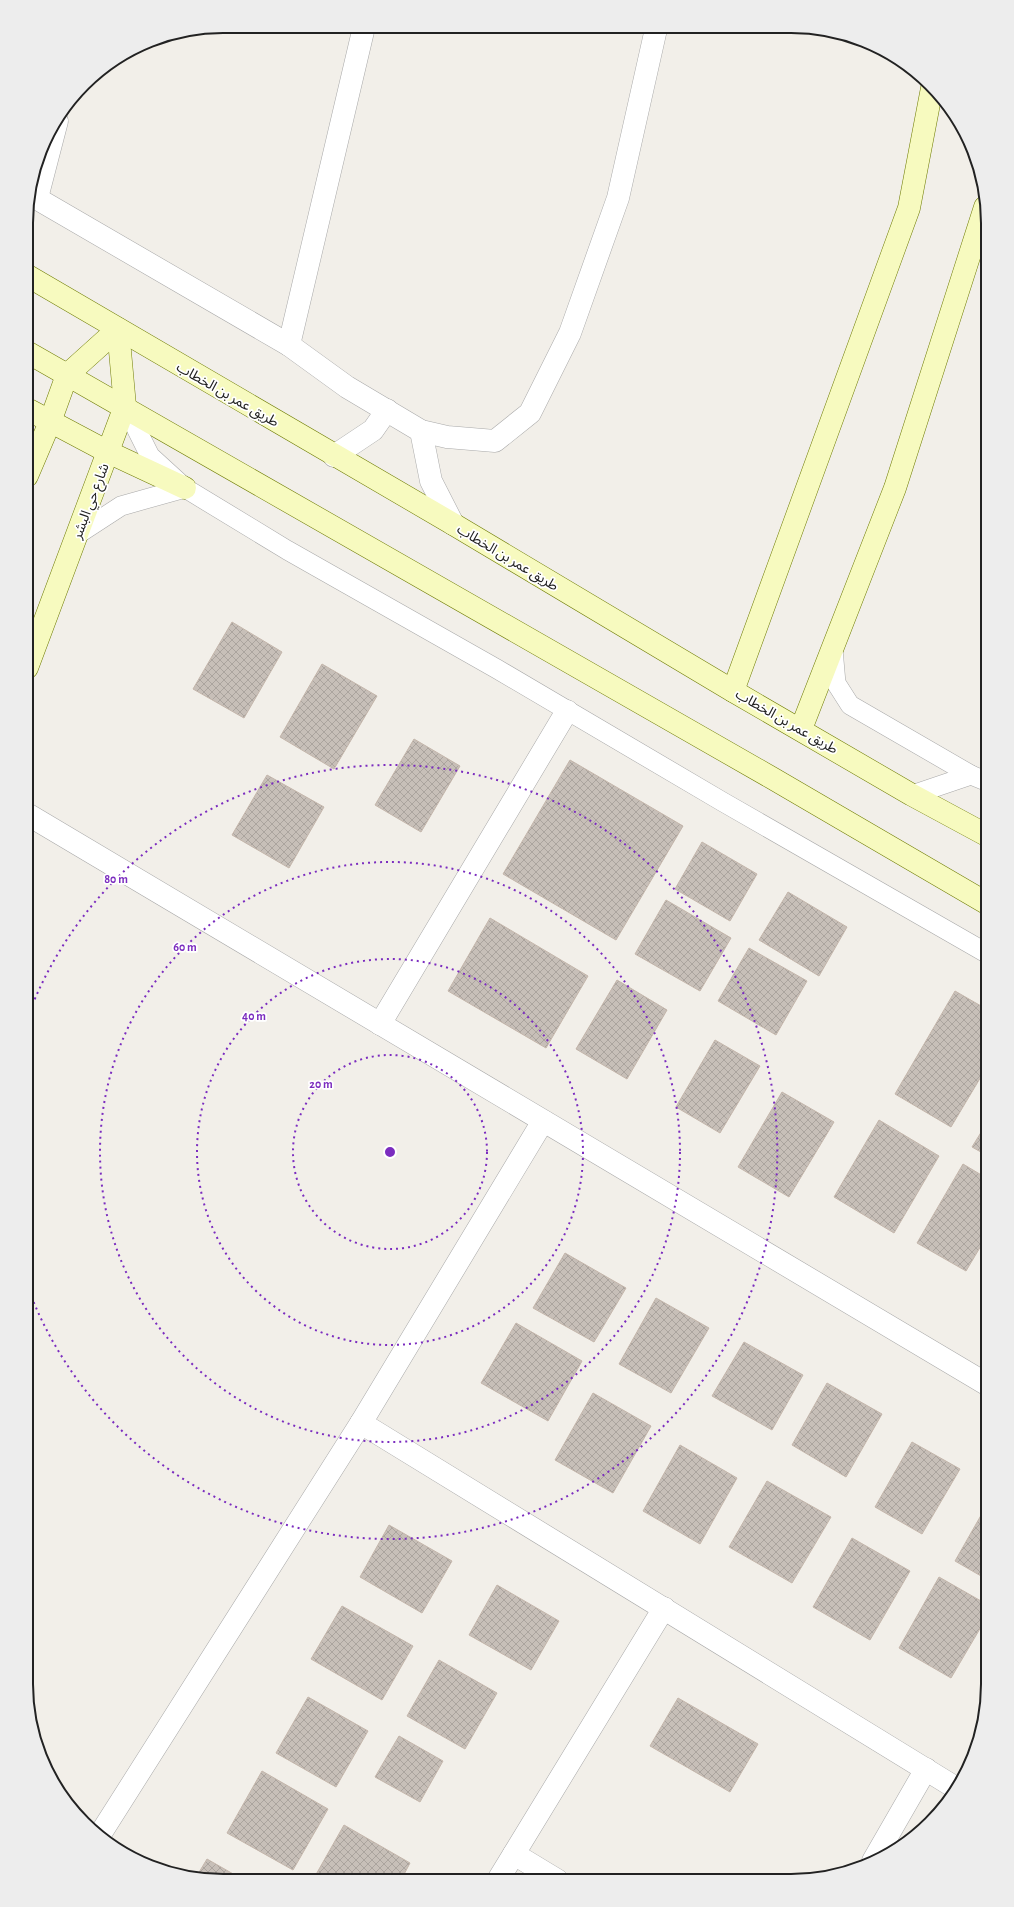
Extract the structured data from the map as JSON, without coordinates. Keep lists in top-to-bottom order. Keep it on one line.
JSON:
{"streets":{"main road":["طريق عمر بن الخطاب","شارع حي البشر"]},"crossings":[["طريق عمر بن الخطاب","شارع حي البشر"]],"rings":["80 m","60 m","40 m","20 m"]}
